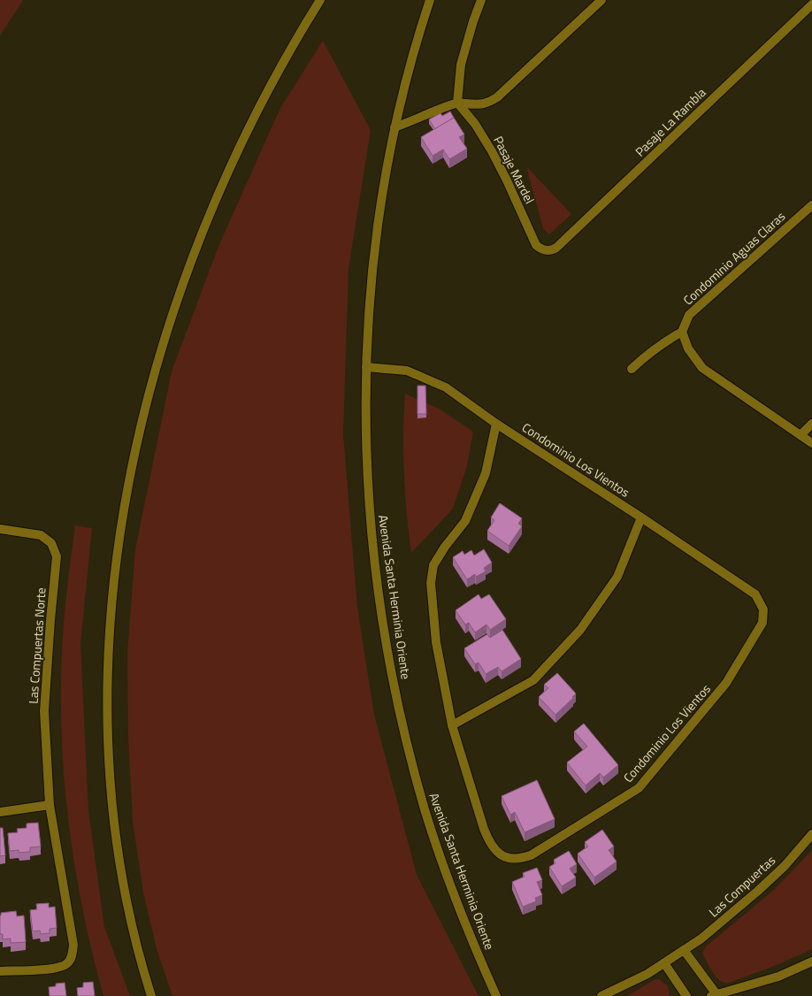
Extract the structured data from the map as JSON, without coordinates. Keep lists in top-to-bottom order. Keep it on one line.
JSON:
{"streets":{"street":["Pasaje La Rambla","Pasaje Mardel","Condominio Aguas Claras","Condominio Los Vientos","Avenida Santa Herminia Oriente","Las Compuertas Norte","Las Compuertas"]},"crossings":[["Pasaje La Rambla","Pasaje Mardel"],["Condominio Los Vientos","Avenida Santa Herminia Oriente"]]}
